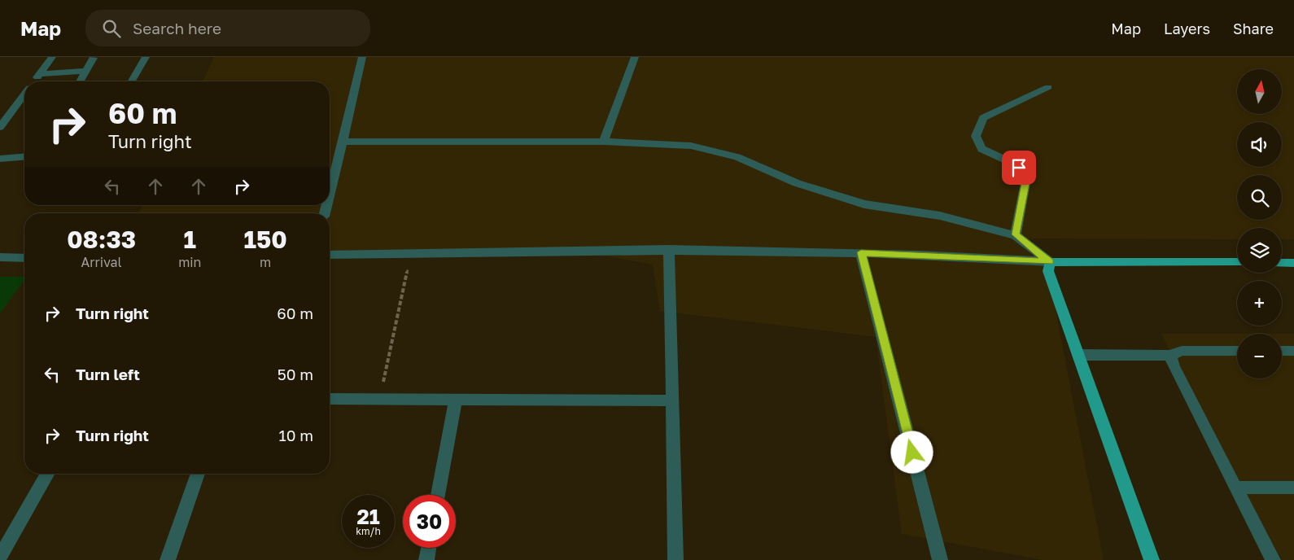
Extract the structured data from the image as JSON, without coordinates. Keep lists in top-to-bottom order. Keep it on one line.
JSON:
{"north":"top","page":{"header":"Map","search":"Search here","nav":["Map","Layers","Share"],"map_buttons":["+","−"],"turn":["60 m","Turn right"],"eta":["08:33","Arrival","1","min","150","m"],"list":[{"name":"Turn right","value":"60 m"},{"name":"Turn left","value":"50 m"},{"name":"Turn right","value":"10 m"}],"speed":"21 km/h","limit":"30"}}
